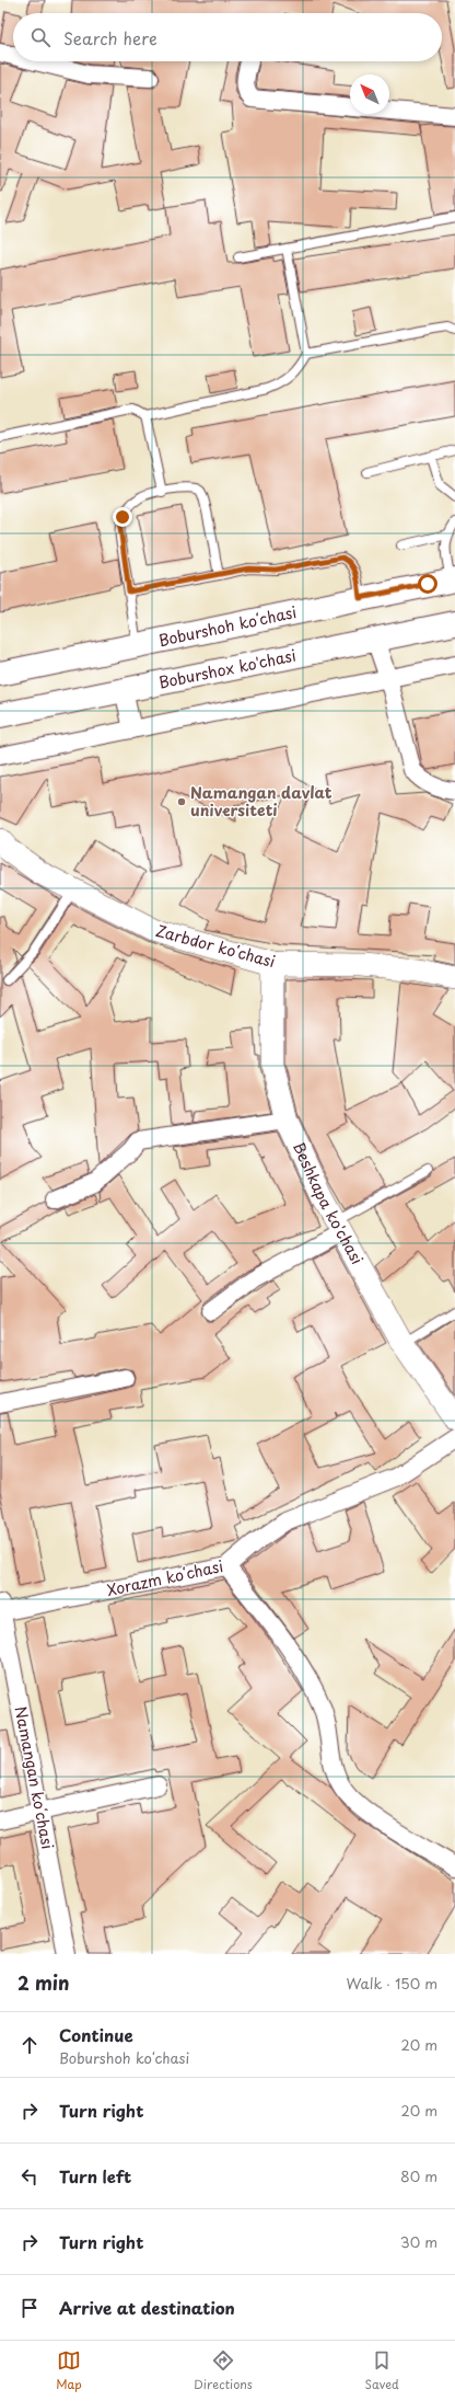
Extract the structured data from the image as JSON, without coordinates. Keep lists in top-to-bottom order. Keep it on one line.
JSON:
{"streets":{"main road":["Boburshoh koʻchasi","Boburshox ko'chasi"],"street":["Zarbdor koʻchasi","Beshkapa ko'chasi","Xorazm koʻchasi","Namangan koʻchasi"]},"crossings":[["Zarbdor koʻchasi","Beshkapa ko'chasi"],["Xorazm koʻchasi","Namangan koʻchasi"]],"places":["Namangan davlat universiteti"],"north":"top left","page":{"search":"Search here","heading":["2 min","Walk · 150 m"],"list":[["Continue","Boburshoh koʻchasi","20 m"],["Turn right","20 m"],["Turn left","80 m"],["Turn right","30 m"],"Arrive at destination"],"nav":["Map","Directions","Saved"]}}
